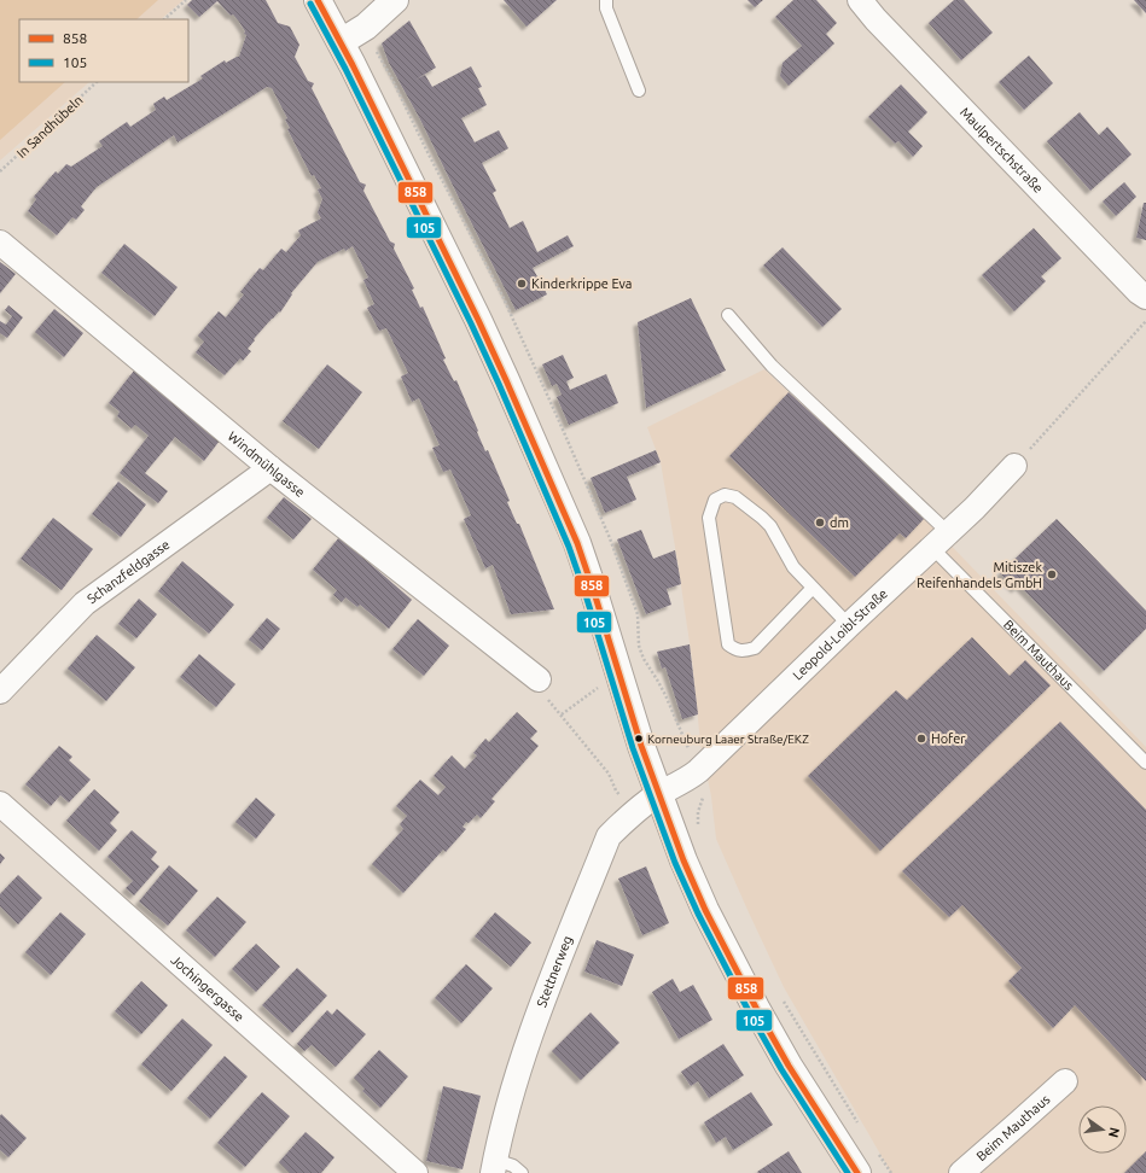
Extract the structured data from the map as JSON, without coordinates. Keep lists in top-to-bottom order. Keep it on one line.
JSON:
{"streets":{"street":["Maulpertschstraße","Windmühlgasse","Schanzfeldgasse","Leopold-Loibl-Straße","Beim Mauthaus","Stettnerweg","Jochingergasse"],"path":["In Sandhübeln"]},"crossings":[["Windmühlgasse","Schanzfeldgasse"],["Leopold-Loibl-Straße","Beim Mauthaus"],["Leopold-Loibl-Straße","Stettnerweg"]],"places":["Kinderkrippe Eva","dm","Mitiszek Reifenhandels GmbH","Korneuburg Laaer Straße/EKZ","Hofer"],"lines":["transit line 858","transit line 105"],"legend":["858","105"],"north":"right"}
